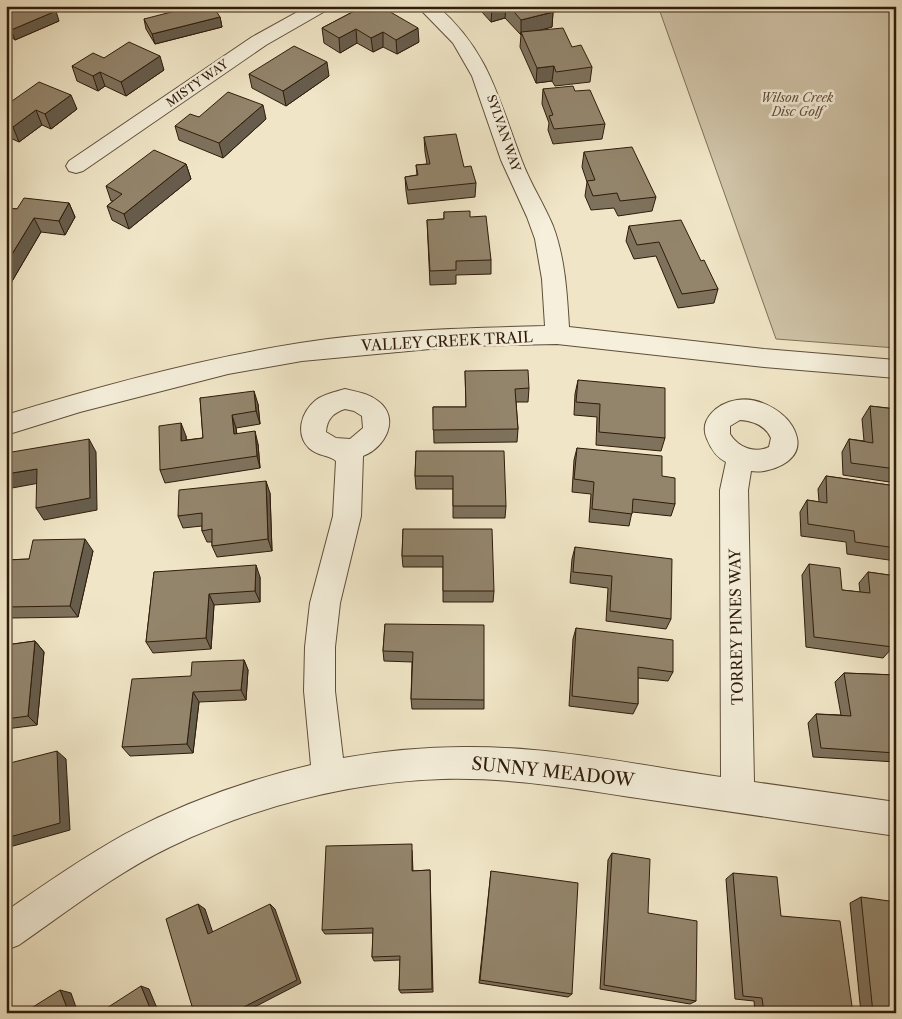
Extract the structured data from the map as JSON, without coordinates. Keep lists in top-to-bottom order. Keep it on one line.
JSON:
{"streets":{"street":["MISTY WAY","SYLVAN WAY","VALLEY CREEK TRAIL","TORREY PINES WAY","SUNNY MEADOW"]},"crossings":[["SYLVAN WAY","VALLEY CREEK TRAIL"],["TORREY PINES WAY","SUNNY MEADOW"]],"parks":["Wilson Creek Disc Golf"]}
